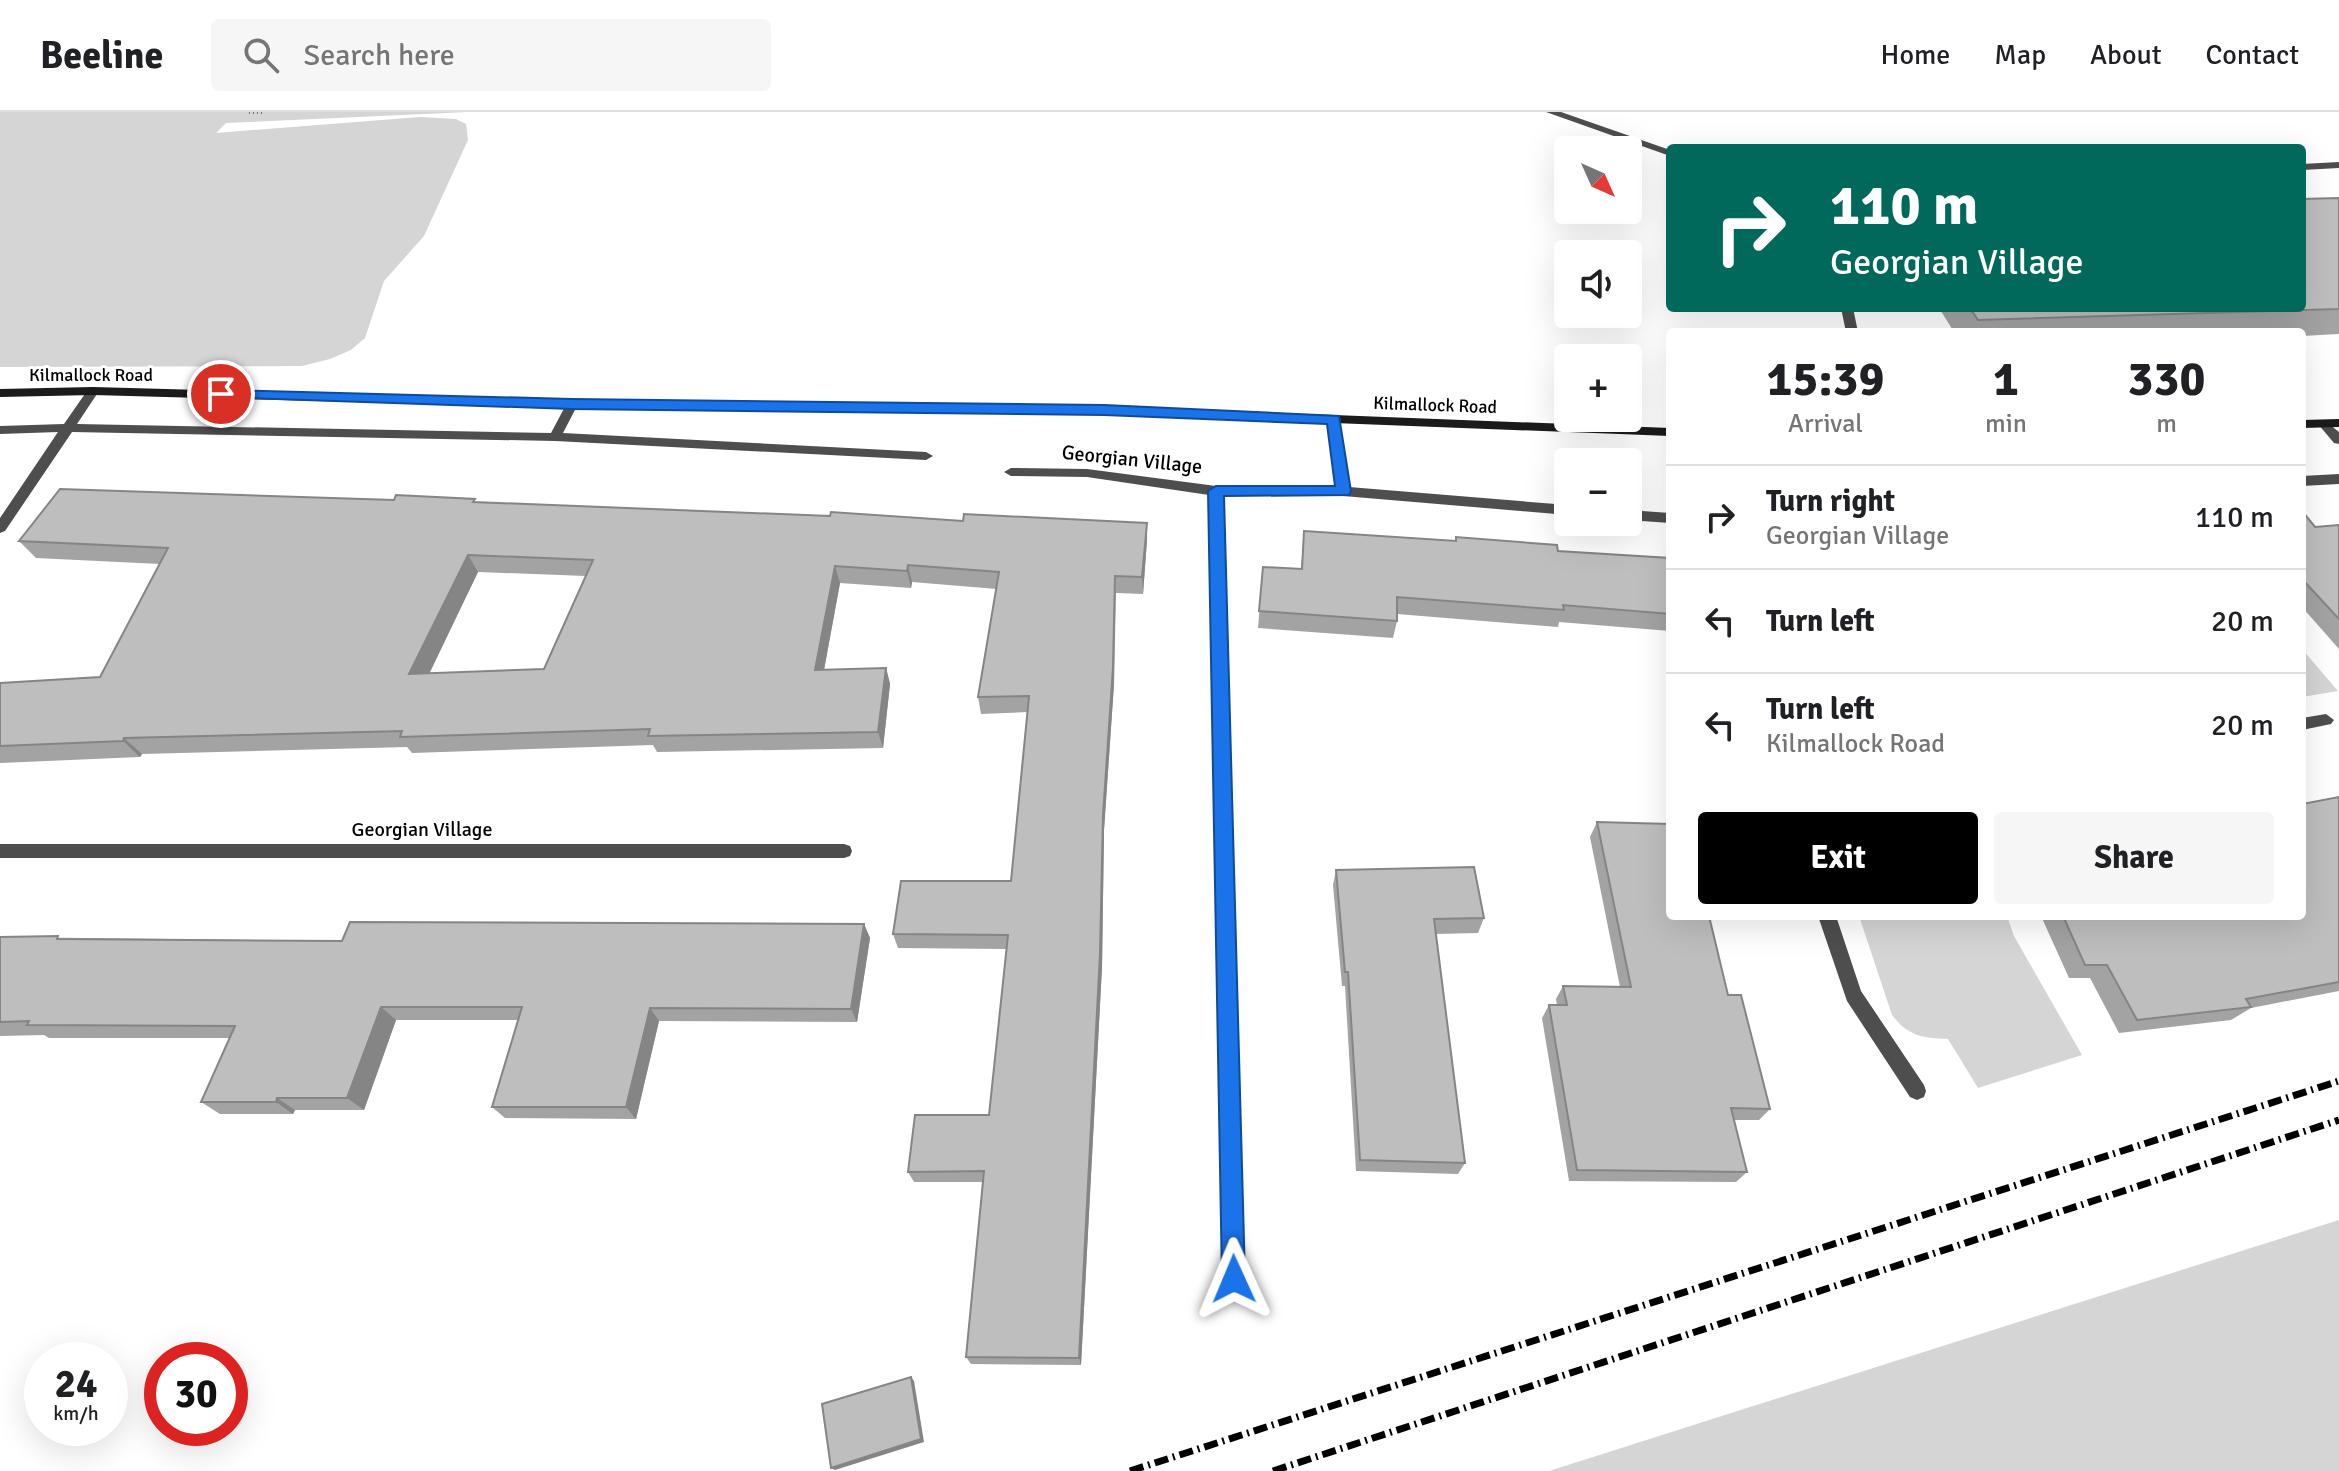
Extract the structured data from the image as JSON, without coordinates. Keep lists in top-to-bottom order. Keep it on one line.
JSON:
{"streets":{"main road":["Kilmallock Road"],"street":["Georgian Village"]},"north":"bottom right","page":{"header":"Beeline","search":"Search here","nav":["Home","Map","About","Contact"],"map_buttons":["+","−"],"turn":["110 m","Georgian Village"],"eta":["15:39","Arrival","1","min","330","m"],"list":[{"name":"Turn right","note":"Georgian Village","value":"110 m"},{"name":"Turn left","value":"20 m"},{"name":"Turn left","note":"Kilmallock Road","value":"20 m"}],"buttons":["Exit","Share"],"speed":"24 km/h","limit":"30"}}
